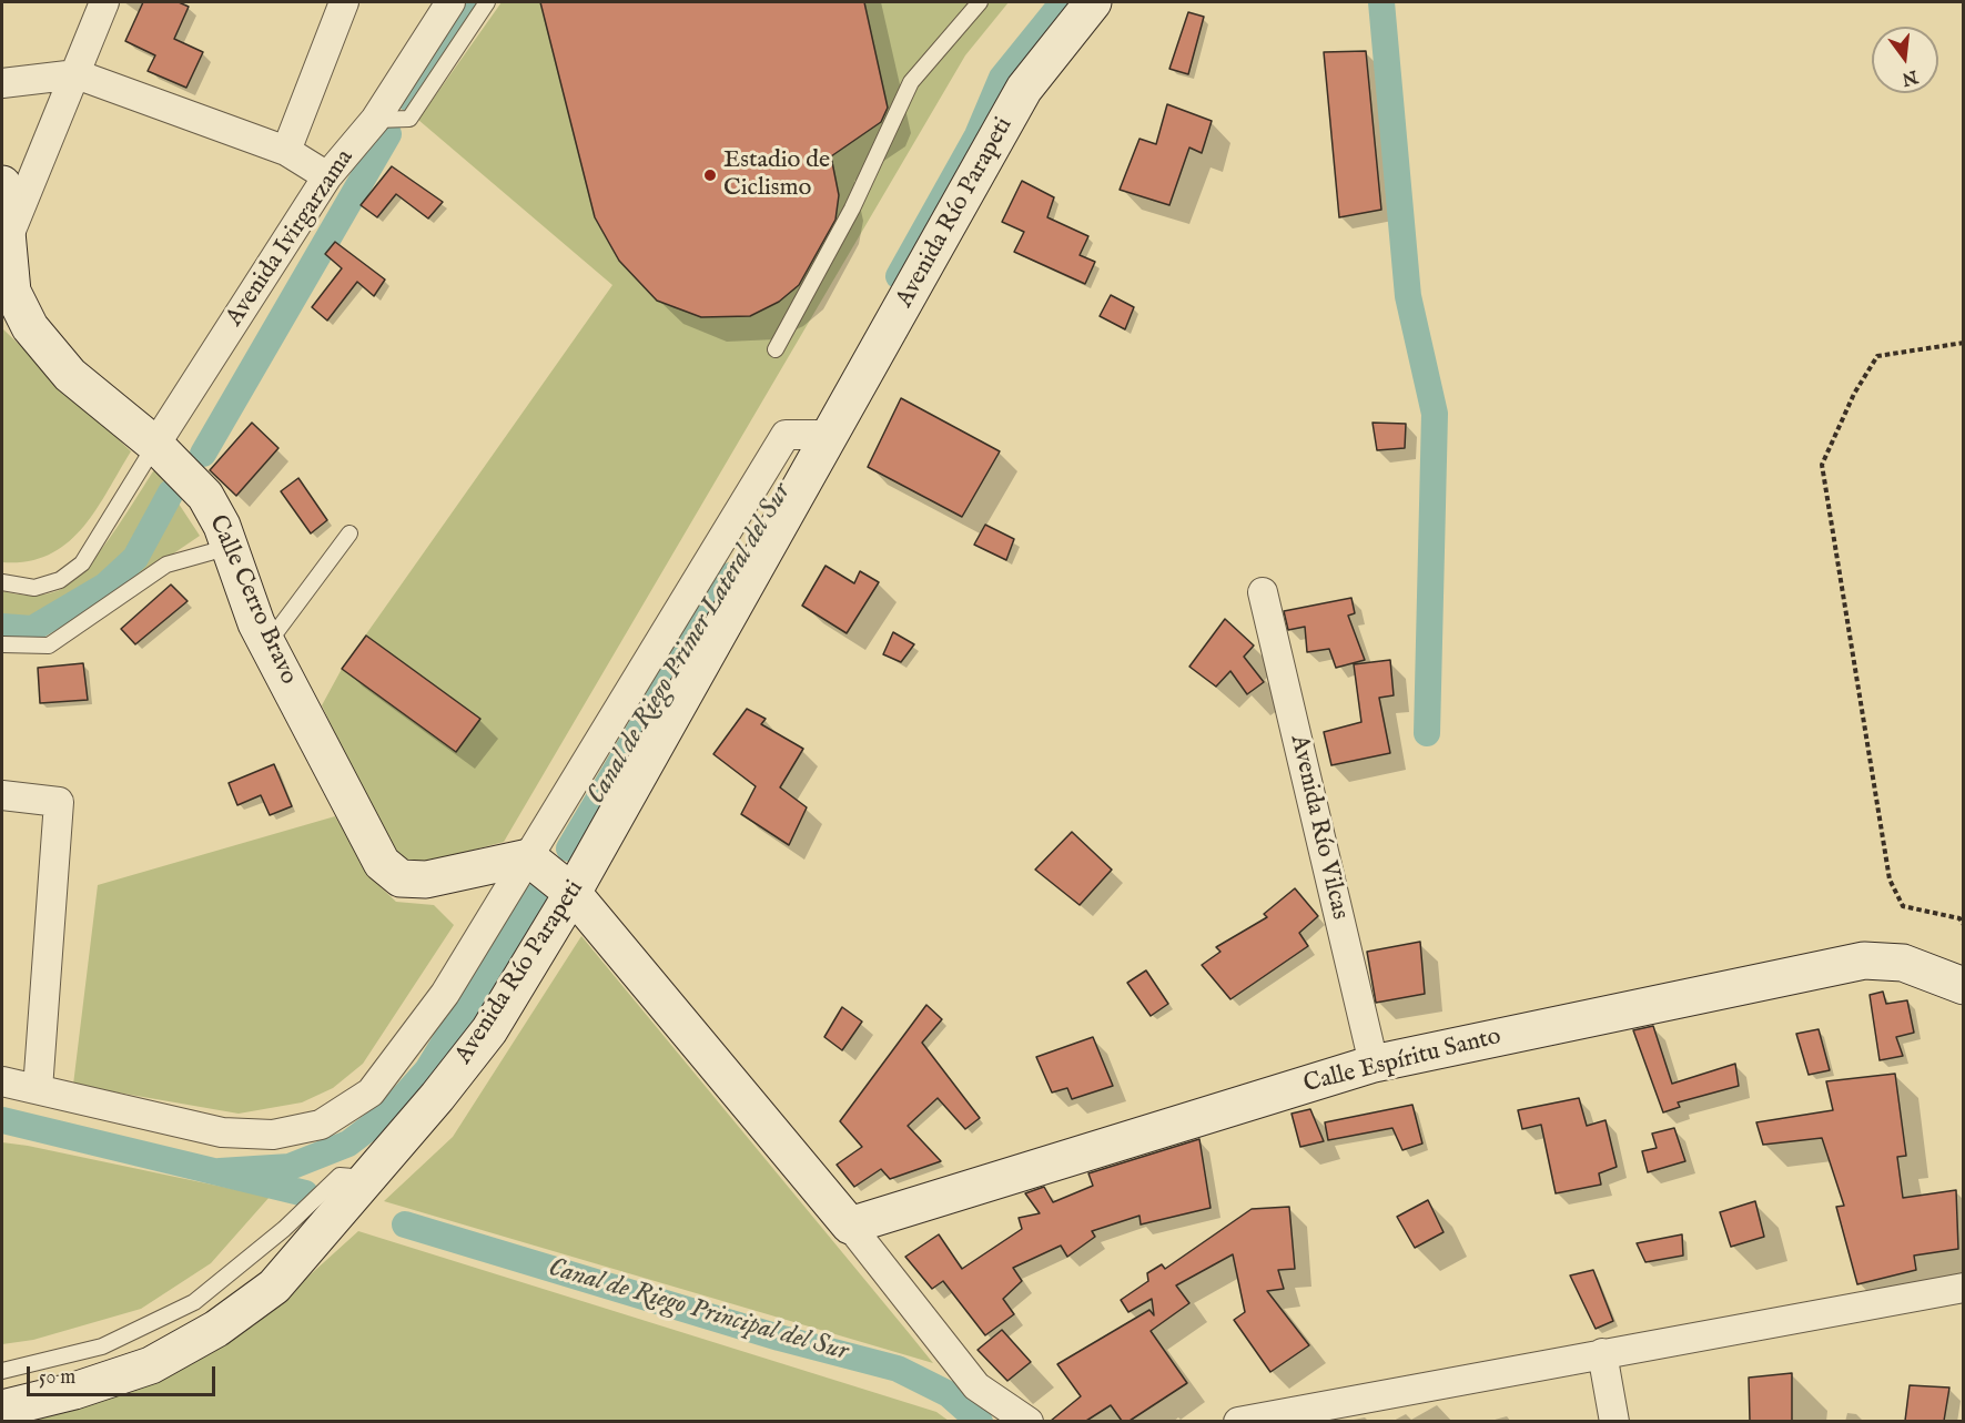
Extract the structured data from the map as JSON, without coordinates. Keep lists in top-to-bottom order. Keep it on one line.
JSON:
{"streets":{"main road":["Avenida Río Parapeti","Calle Cerro Bravo","Calle Espíritu Santo"],"street":["Avenida Ivirgarzama","Avenida Río Vilcas"]},"crossings":[["Avenida Río Parapeti","Calle Cerro Bravo"],["Avenida Ivirgarzama","Calle Cerro Bravo"],["Avenida Río Vilcas","Calle Espíritu Santo"]],"water":["Canal de Riego Primer Lateral del Sur","Canal de Riego Principal del Sur"],"places":["Estadio de Ciclismo"],"scale_bar":"50 m","north":"bottom"}
